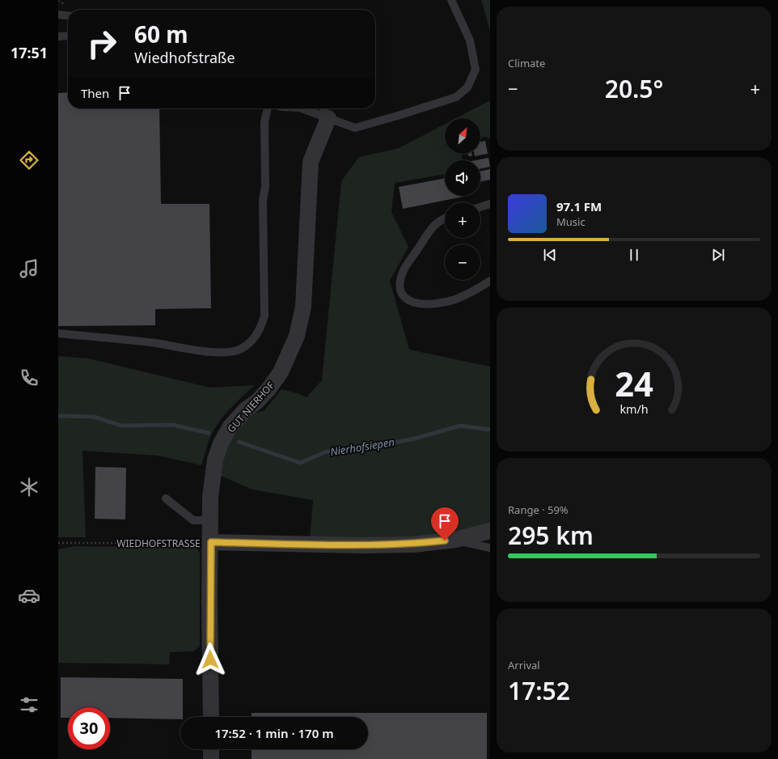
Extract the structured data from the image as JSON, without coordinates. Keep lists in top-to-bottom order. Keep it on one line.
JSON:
{"streets":{"street":["GUT NIERHOF","WIEDHOFSTRASSE"]},"crossings":[["GUT NIERHOF","WIEDHOFSTRASSE"]],"water":["Nierhofsiepen"],"north":"top right","page":{"tabs":"17:51","tile":["Climate",["Range · 59%","295 km"],["Arrival","17:52"]],"turn":["60 m","Wiedhofstraße"],"heat":["−","20.5°","+"],"then":"Then","map_buttons":["+","−"],"song":["97.1 FM","Music"],"limit":"30","trip":"17:52 · 1 min · 170 m","gauge":["24","km/h"]}}
